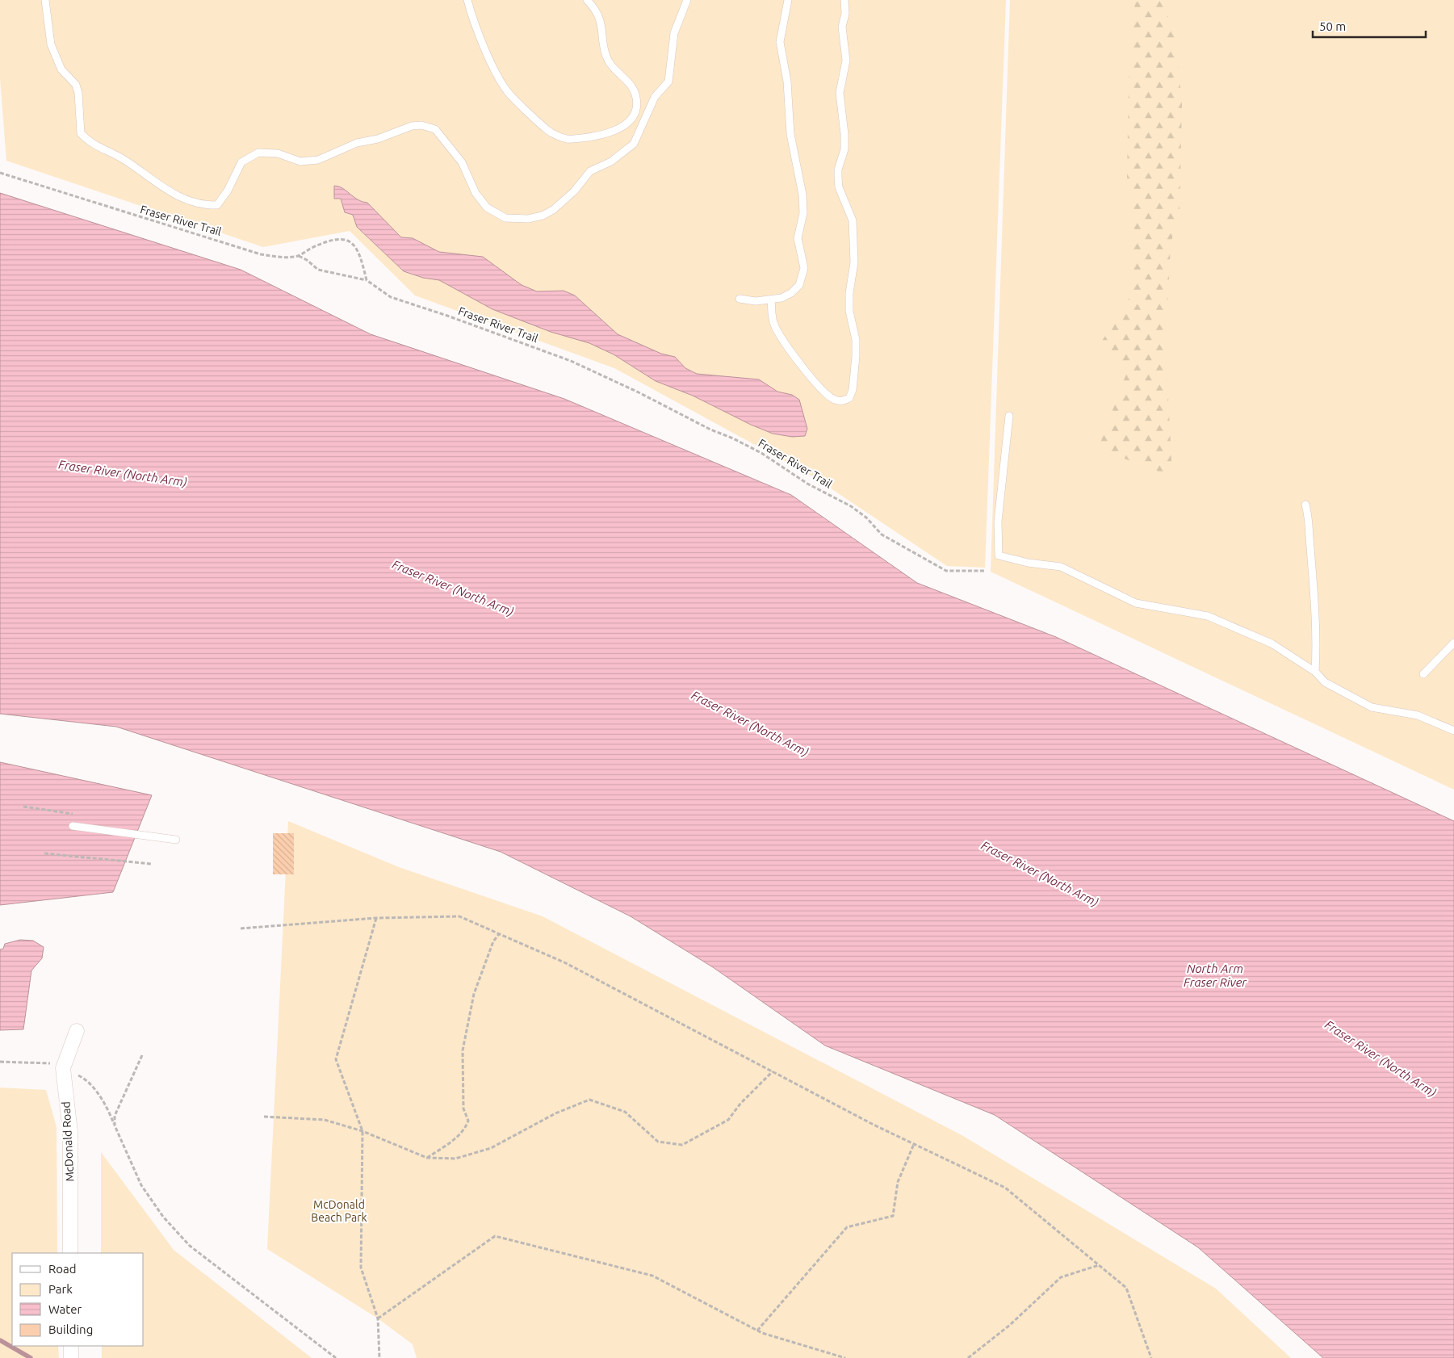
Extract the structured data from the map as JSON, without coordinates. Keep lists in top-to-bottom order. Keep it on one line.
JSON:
{"streets":{"street":["McDonald Road"],"path":["Fraser River Trail"]},"water":["Fraser River (North Arm)","North Arm Fraser River"],"parks":["McDonald Beach Park"],"legend":["Road","Park","Water","Building"],"scale_bar":"50 m"}
